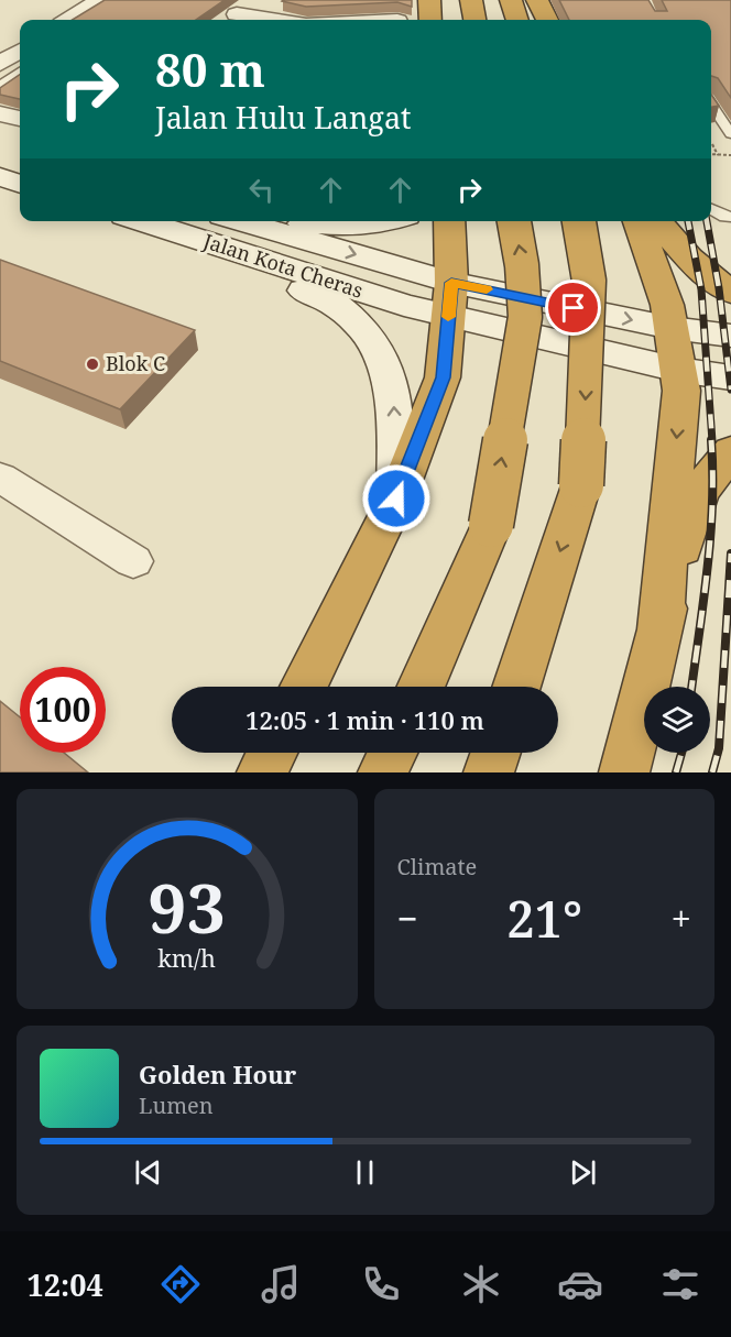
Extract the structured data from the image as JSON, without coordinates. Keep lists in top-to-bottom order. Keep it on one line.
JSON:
{"streets":{"main road":["Jalan Kota Cheras"]},"places":["Blok C"],"page":{"turn":["80 m","Jalan Hulu Langat"],"limit":"100","trip":"12:05 · 1 min · 110 m","tile":"Climate","heat":["−","21°","+"],"song":["Golden Hour","Lumen"],"tabs":"12:04","gauge":["93","km/h"]}}
